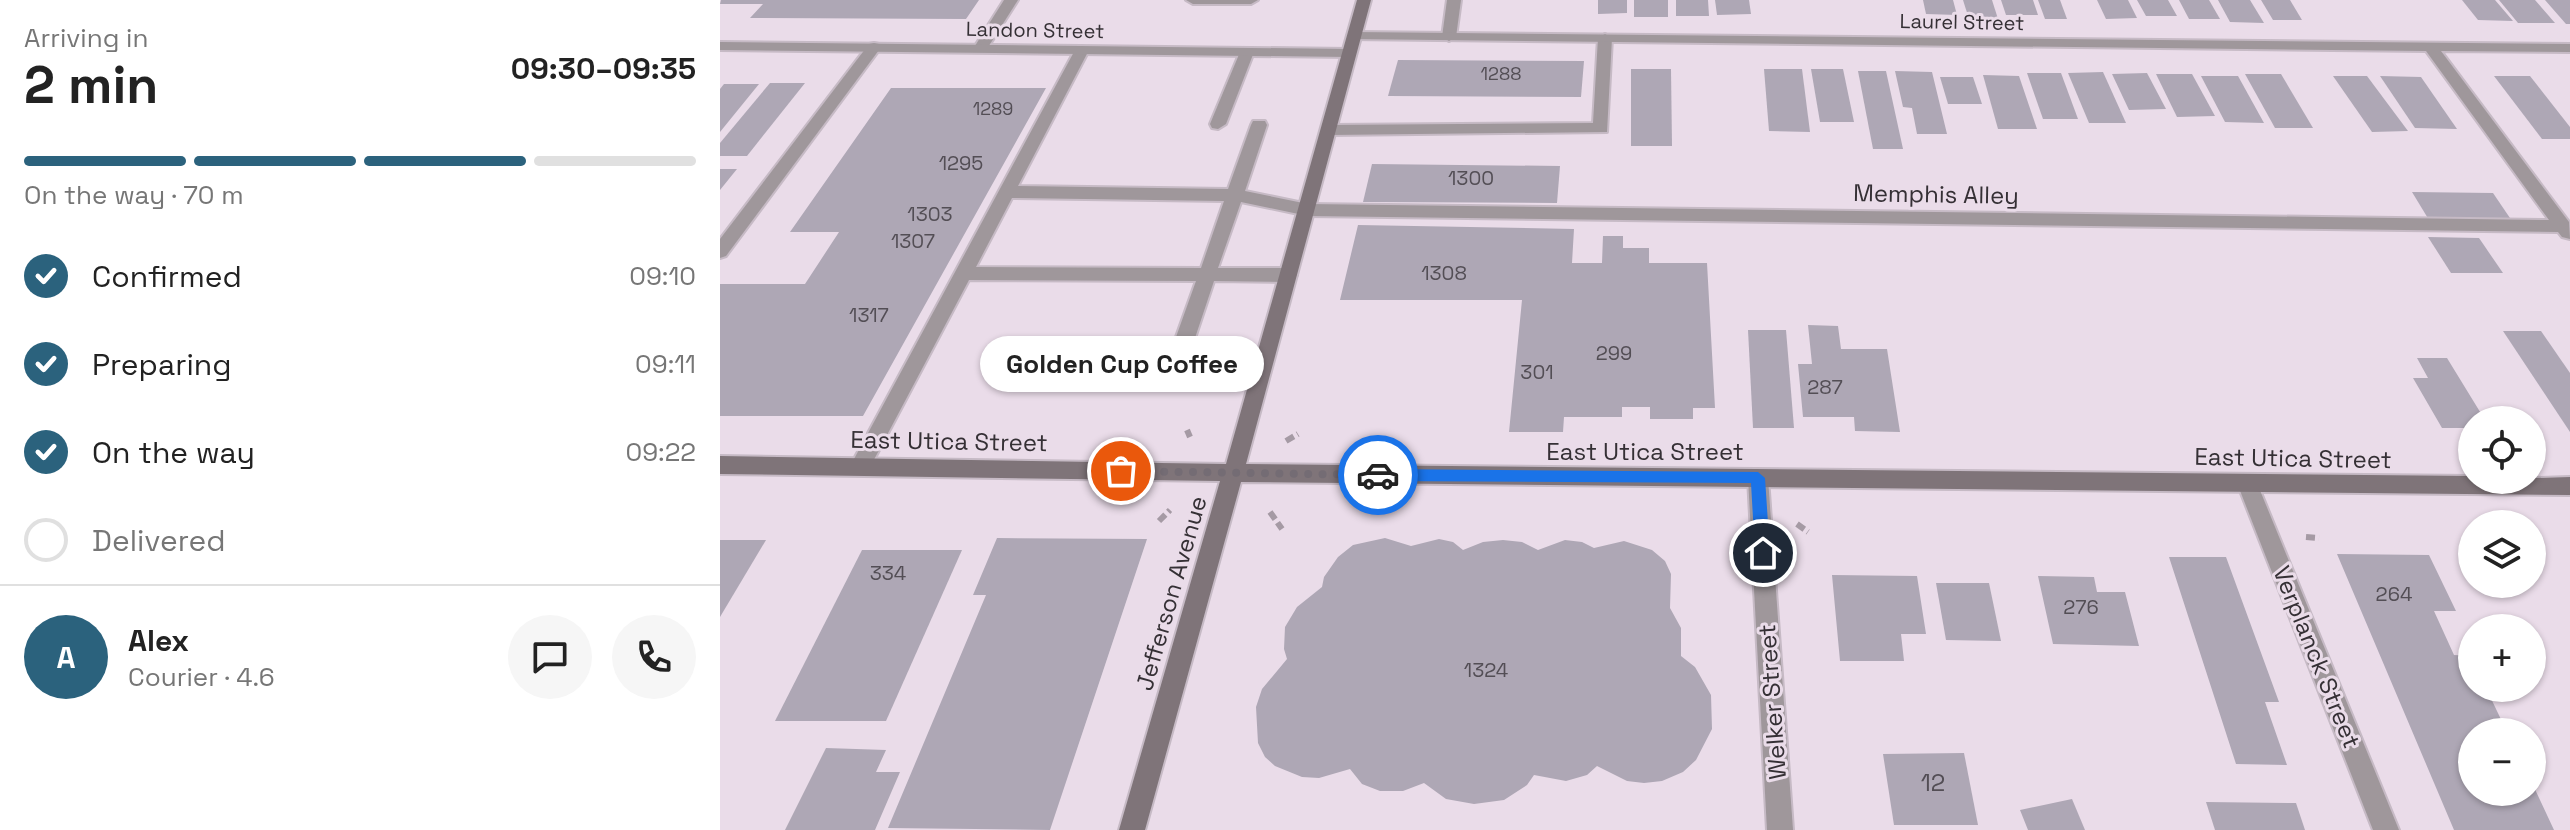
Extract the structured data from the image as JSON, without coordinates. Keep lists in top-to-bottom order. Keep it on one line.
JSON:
{"streets":{"street":["Laurel Street","Landon Street","Memphis Alley","East Utica Street","Jefferson Avenue","Verplanck Street","Welker Street"]},"crossings":[["Laurel Street","Landon Street"],["Laurel Street","Jefferson Avenue"],["Landon Street","Jefferson Avenue"],["Memphis Alley","Jefferson Avenue"],["East Utica Street","Jefferson Avenue"],["East Utica Street","Verplanck Street"],["East Utica Street","Welker Street"]],"places":["Golden Cup Coffee"],"house_numbers":["1288","1289","1295","1300","1303","1307","1308","1317","299","301","287","334","264","276","1324","12"],"page":{"heading":["2 min","Arriving in","09:30–09:35"],"panel":["Alex","Courier · 4.6"],"bar":"On the way · 70 m","list":[["Confirmed","09:10"],["Preparing","09:11"],["On the way","09:22"],"Delivered"],"bubble":"Golden Cup Coffee","map_buttons":["+","−"],"round":"A"}}
